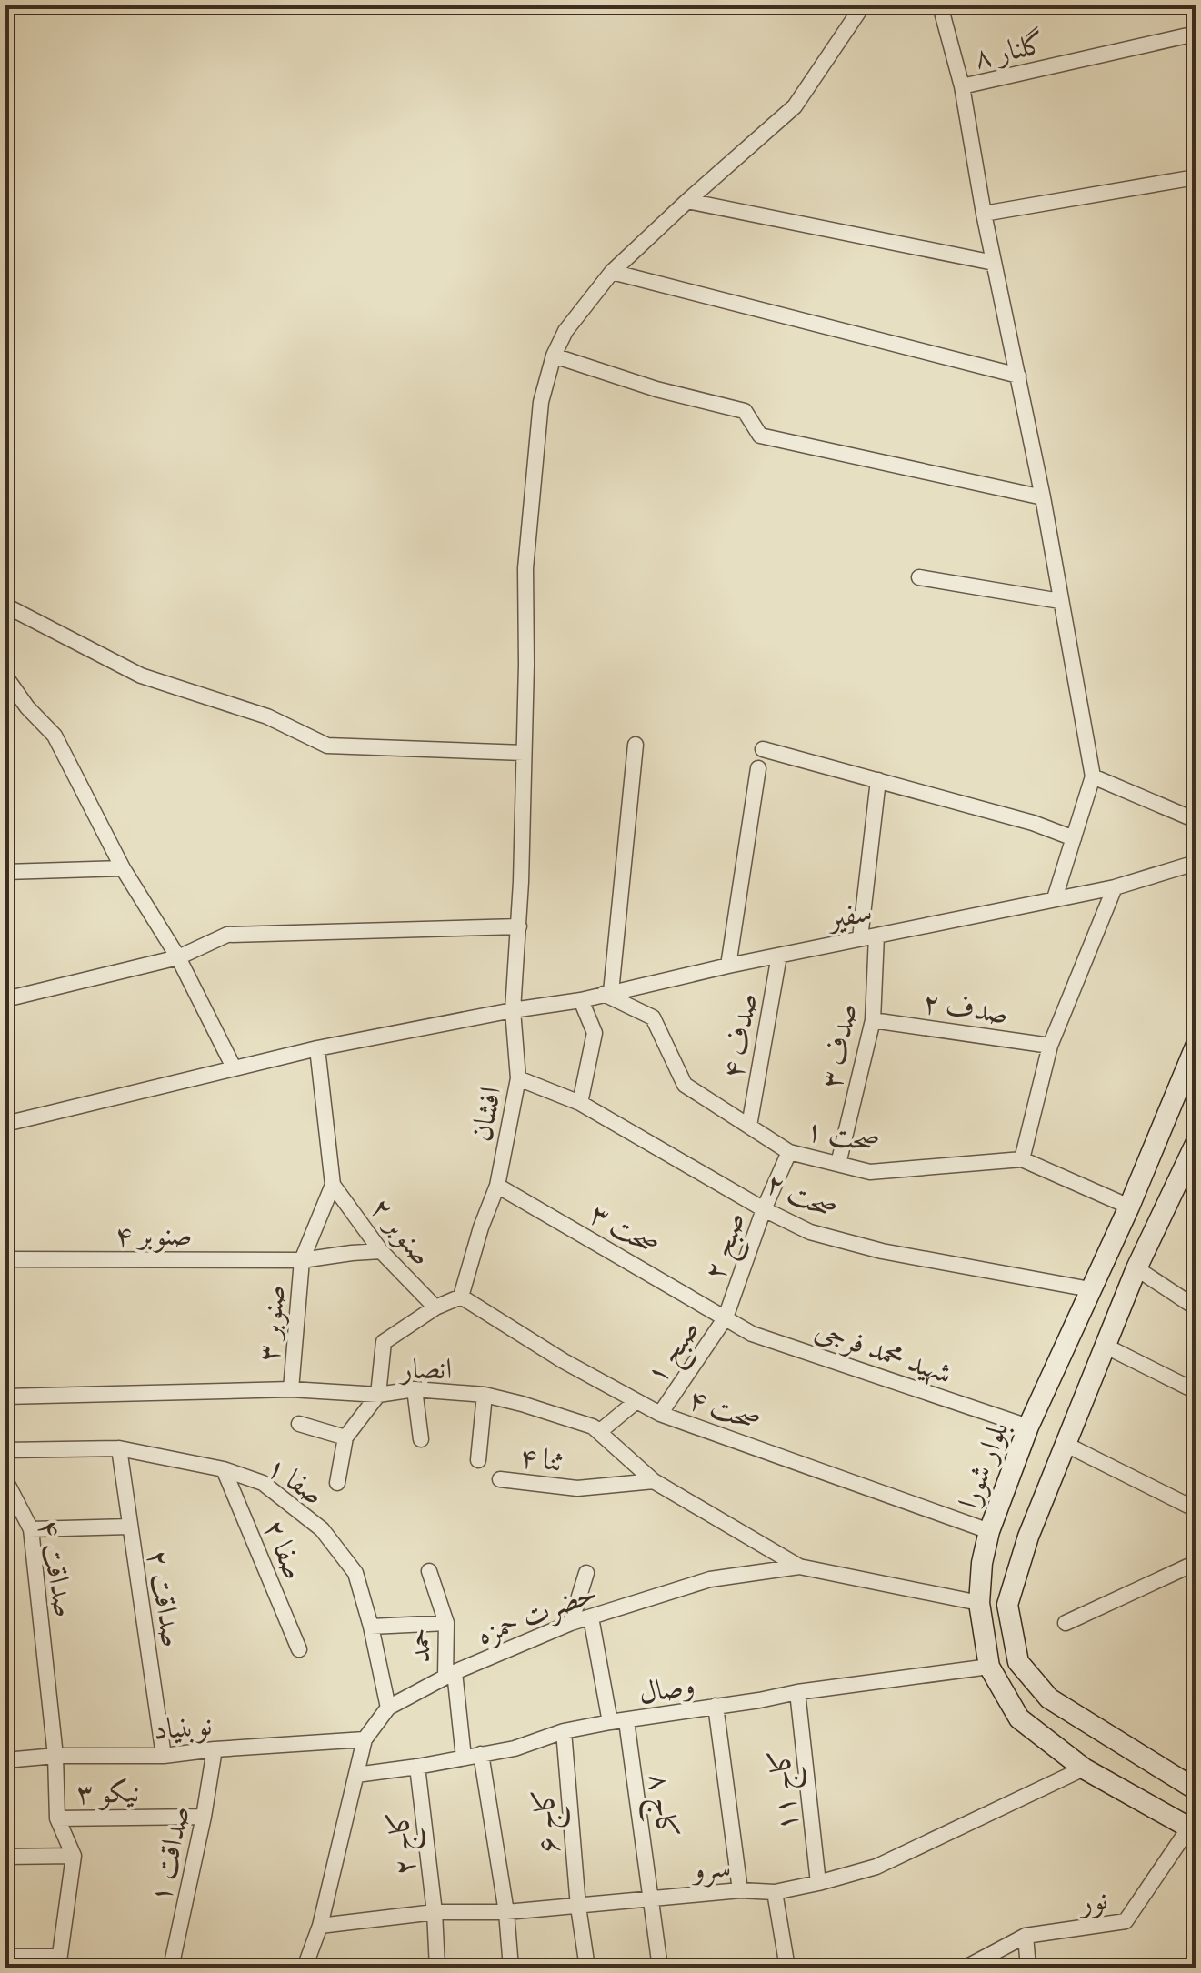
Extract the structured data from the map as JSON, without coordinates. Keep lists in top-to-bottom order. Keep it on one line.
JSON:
{"streets":{"main road":["بلوار شورا"],"street":["گلنار ۸","سفیر","صدف ۲","صدف ۴","صدف ۳","افشان","صحت ۱","صحت ۲","صحت ۳","صنوبر ۲","صنوبر ۴","صبح ۲","صنوبر ۳","صبح ۱","شهید محمد فرجی","انصار","صحت ۴","ثنا ۴","صفا ۱","صفا ۲","صداقت ۴","صداقت ۲","حضرت حمزه","حمد","وصال","نوبنیاد","کاج ۱۱","نیکو ۳","کاج ۸","کاج ۶","کاج ۲","صداقت ۱","سرو","نور"]},"crossings":[["سفیر","صدف ۴"],["سفیر","صدف ۳"],["سفیر","افشان"],["سفیر","صحت ۱"],["صدف ۲","صدف ۳"],["صدف ۴","صحت ۱"],["صدف ۳","صحت ۱"],["افشان","صحت ۲"],["افشان","صحت ۳"],["افشان","صحت ۴"],["صحت ۱","صبح ۲"],["صحت ۱","بلوار شورا"],["صحت ۲","صبح ۲"],["صحت ۲","بلوار شورا"],["صحت ۳","صبح ۲"],["صحت ۳","صبح ۱"],["صحت ۳","شهید محمد فرجی"],["صنوبر ۲","صنوبر ۴"],["صنوبر ۲","صنوبر ۳"],["صنوبر ۴","صنوبر ۳"],["صبح ۲","صبح ۱"],["صبح ۲","شهید محمد فرجی"],["صنوبر ۳","انصار"],["صبح ۱","شهید محمد فرجی"],["صبح ۱","صحت ۴"],["شهید محمد فرجی","بلوار شورا"],["انصار","ثنا ۴"],["انصار","حضرت حمزه"],["صحت ۴","بلوار شورا"],["بلوار شورا","حضرت حمزه"],["بلوار شورا","وصال"],["بلوار شورا","سرو"],["بلوار شورا","نور"],["صفا ۱","صفا ۲"],["صفا ۱","صداقت ۲"],["صفا ۱","حضرت حمزه"],["صداقت ۴","نوبنیاد"],["صداقت ۴","نیکو ۳"],["صداقت ۲","نوبنیاد"],["حضرت حمزه","حمد"],["حضرت حمزه","وصال"],["حضرت حمزه","نوبنیاد"],["حضرت حمزه","سرو"],["حمد","وصال"],["وصال","کاج ۱۱"],["وصال","کاج ۸"],["وصال","کاج ۶"],["وصال","کاج ۲"],["نوبنیاد","صداقت ۱"],["کاج ۱۱","سرو"],["نیکو ۳","صداقت ۱"],["کاج ۸","سرو"],["کاج ۶","سرو"],["کاج ۲","سرو"]]}
